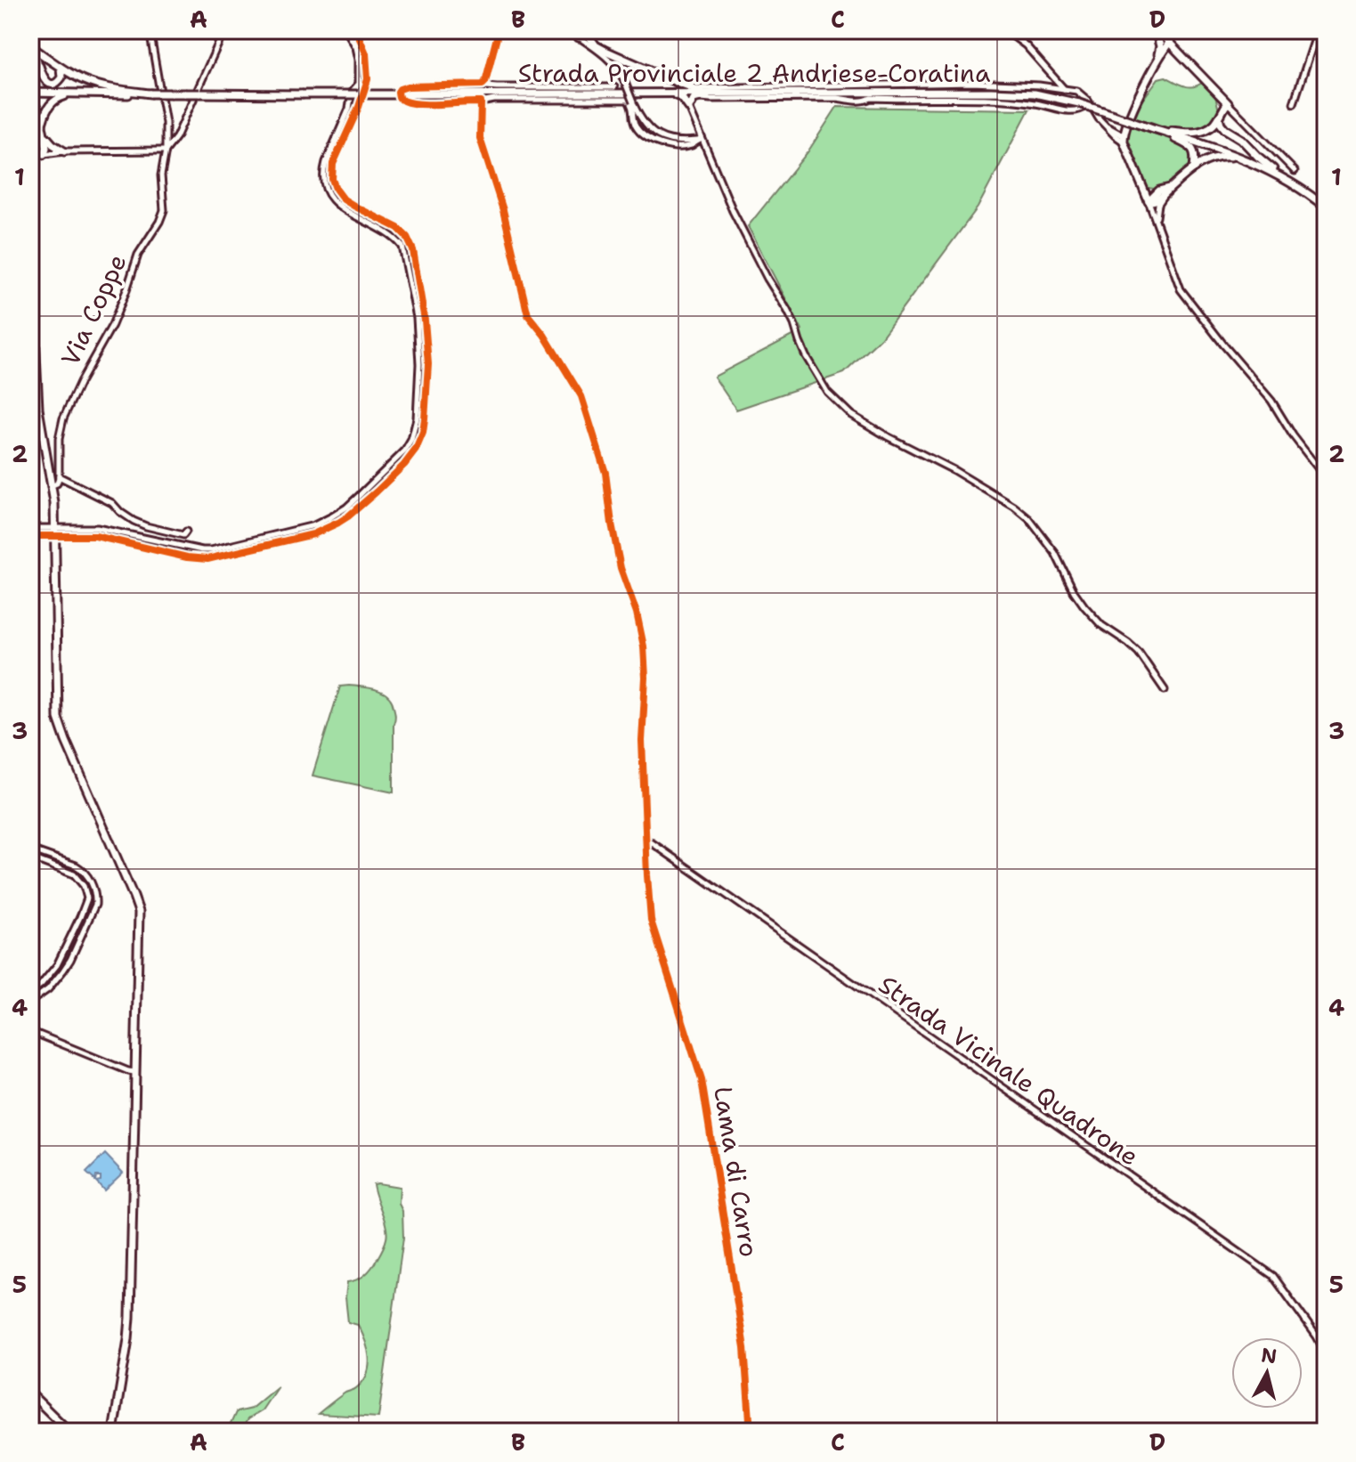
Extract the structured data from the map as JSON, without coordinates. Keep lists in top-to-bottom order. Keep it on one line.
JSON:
{"streets":{"main road":["Strada Provinciale 2 Andriese-Coratina"],"street":["Via Coppe","Strada Vicinale Quadrone","Lama di Carro"]},"crossings":[["Strada Vicinale Quadrone","Lama di Carro"]],"north":"top","grid":{"columns":["A","B","C","D"],"rows":["1","2","3","4","5"]}}
